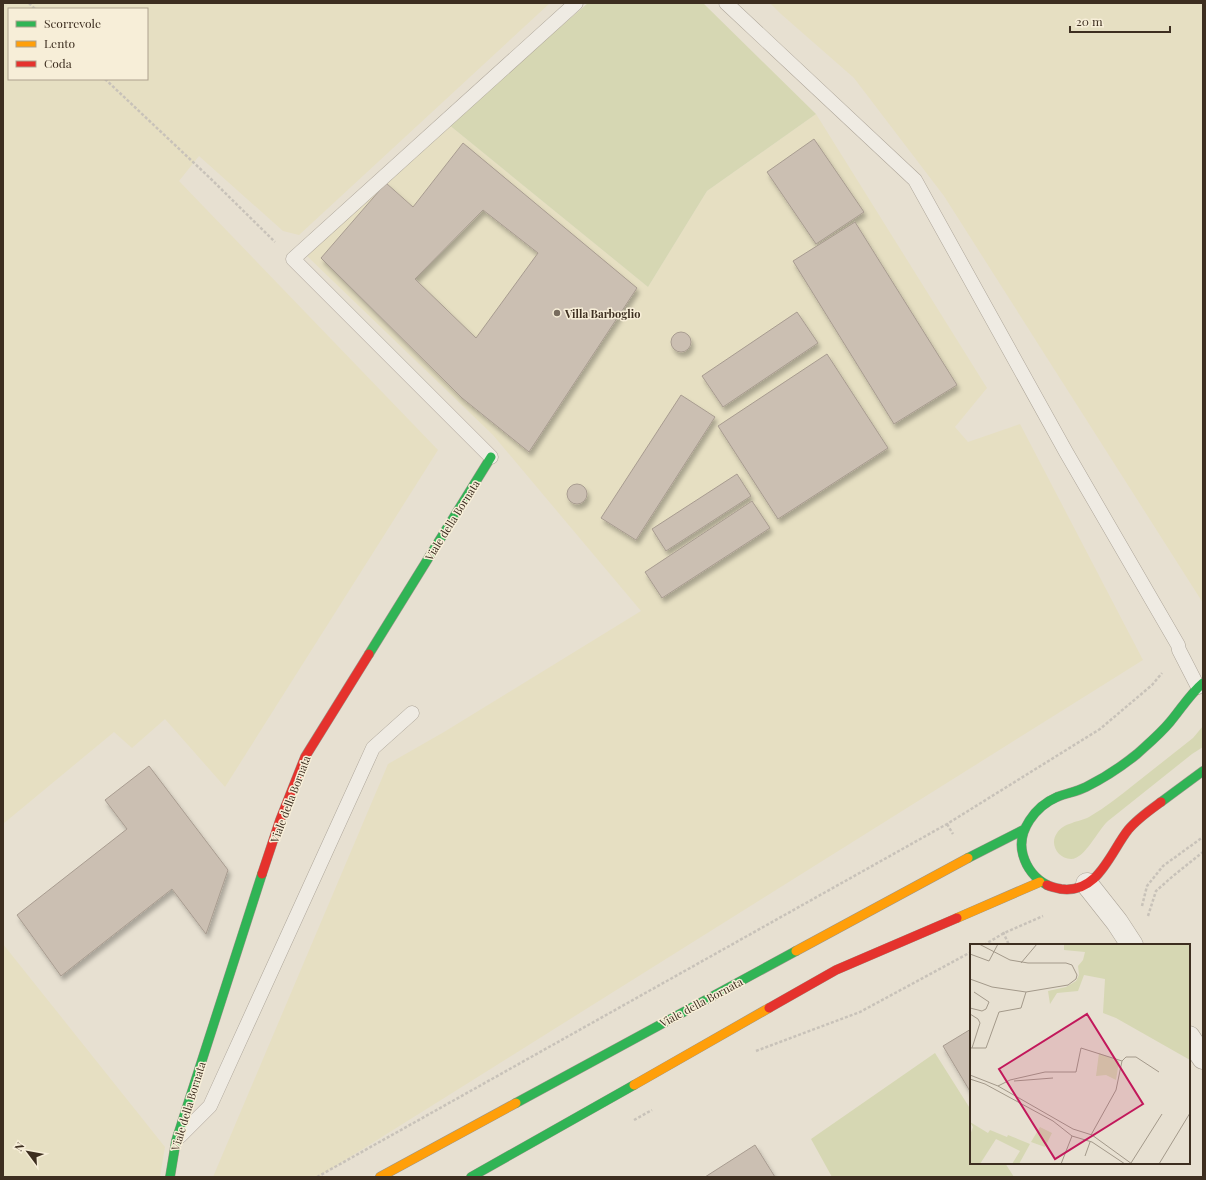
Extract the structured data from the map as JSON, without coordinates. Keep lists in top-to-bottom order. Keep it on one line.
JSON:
{"streets":{"main road":["Viale della Bornata"]},"places":["Villa Barboglio"],"legend":["Scorrevole","Lento","Coda"],"scale_bar":"20 m","north":"top left"}
